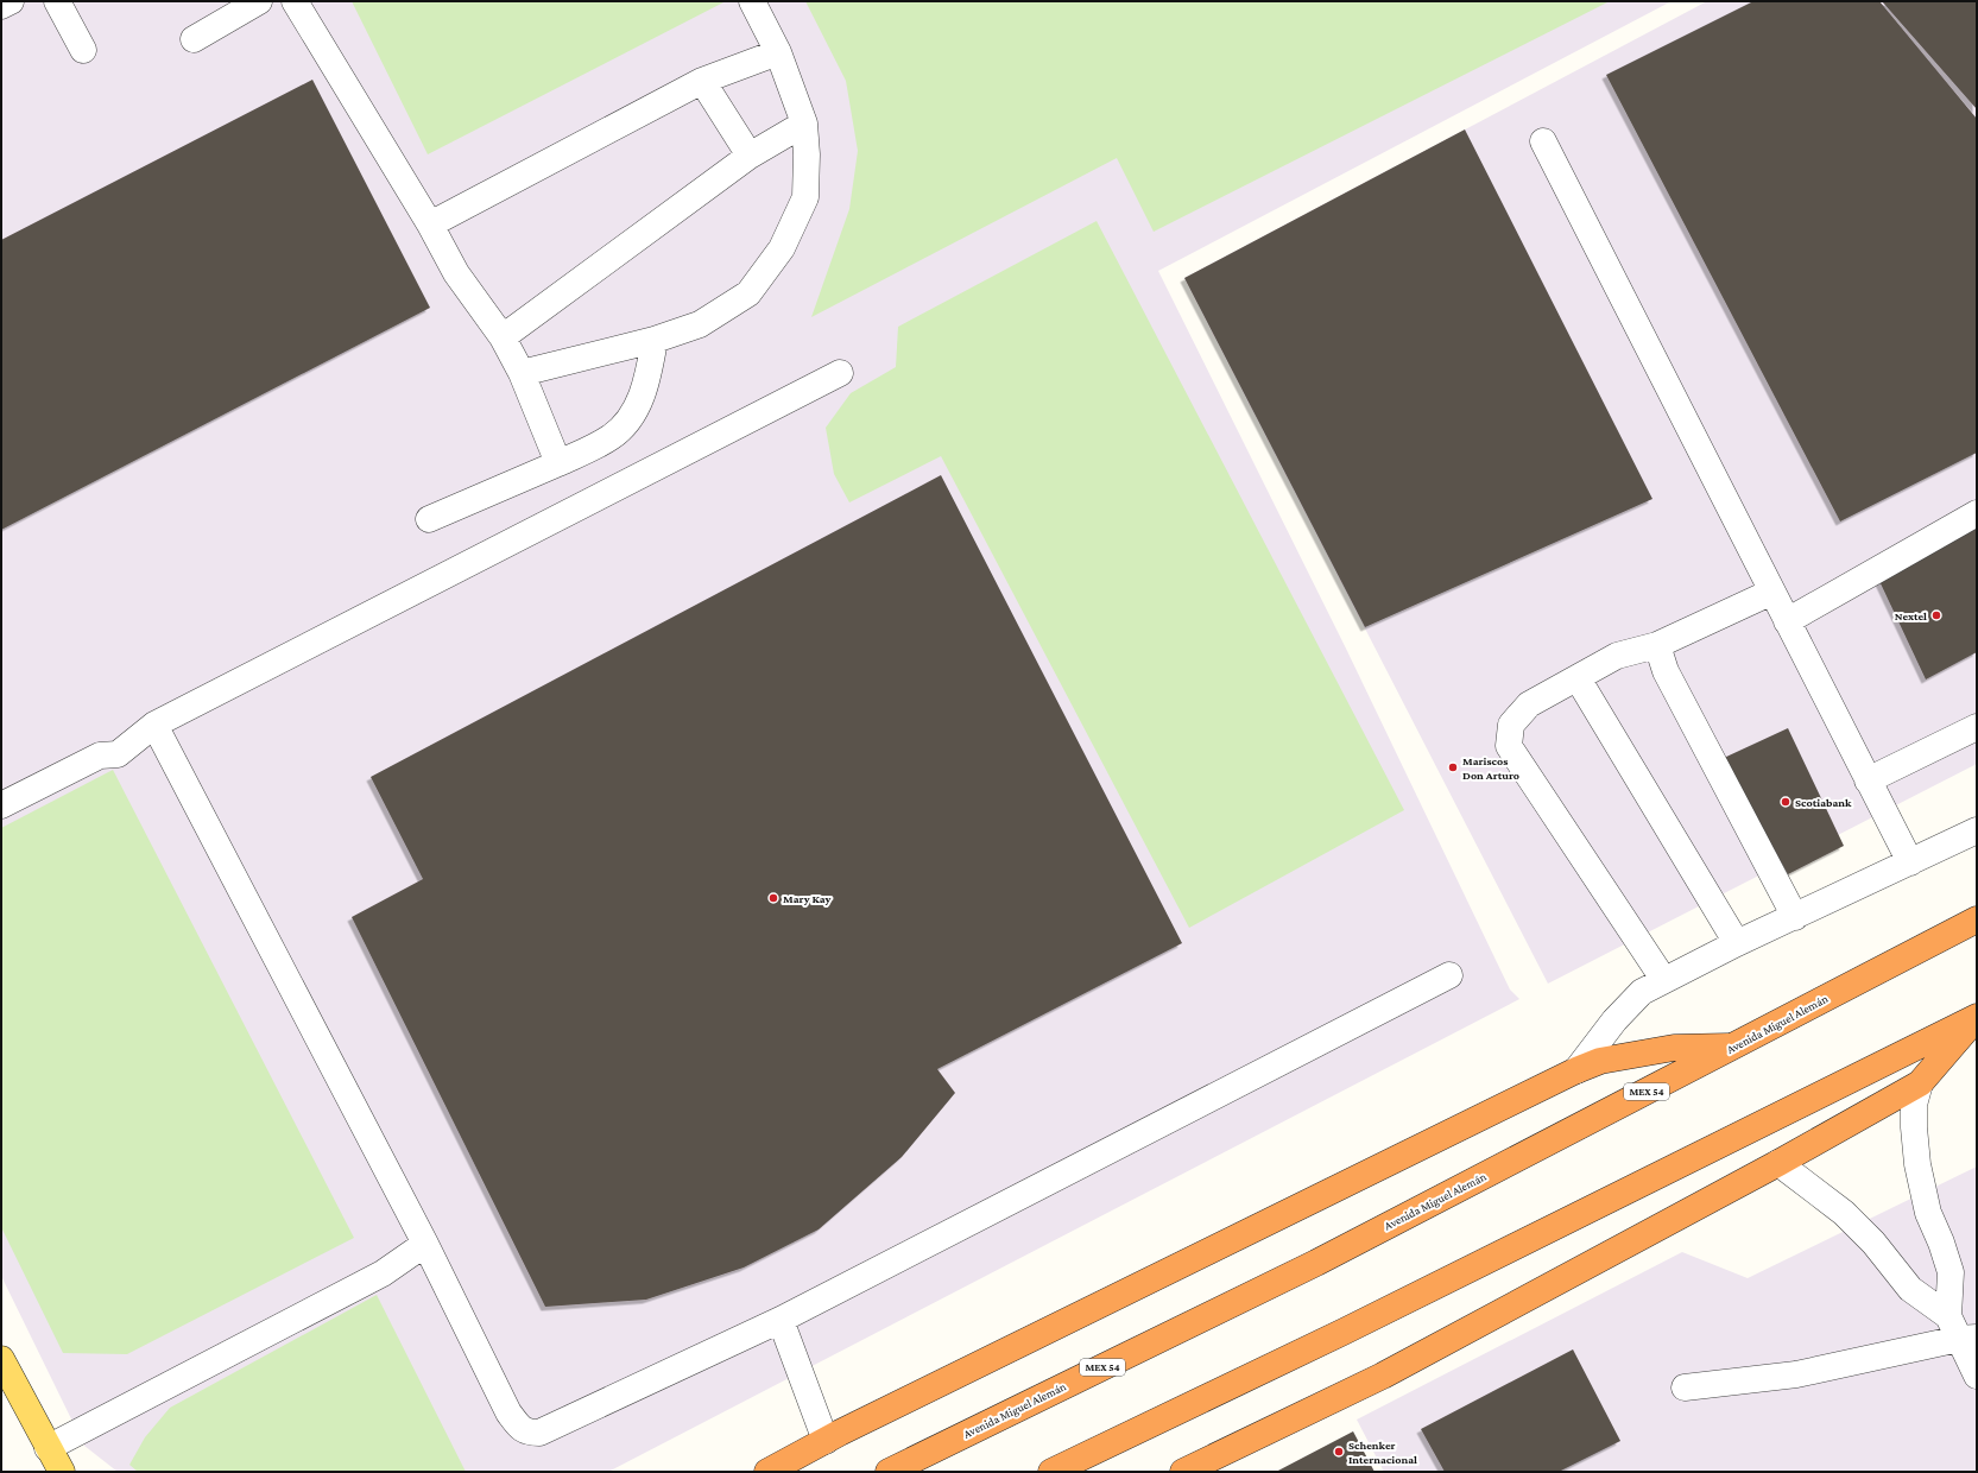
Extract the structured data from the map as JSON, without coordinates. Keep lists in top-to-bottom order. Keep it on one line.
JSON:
{"streets":{"highway":["Avenida Miguel Alemán","MEX 54"]},"places":["Nextel","Mariscos Don Arturo","Scotiabank","Mary Kay","Schenker Internacional"]}
